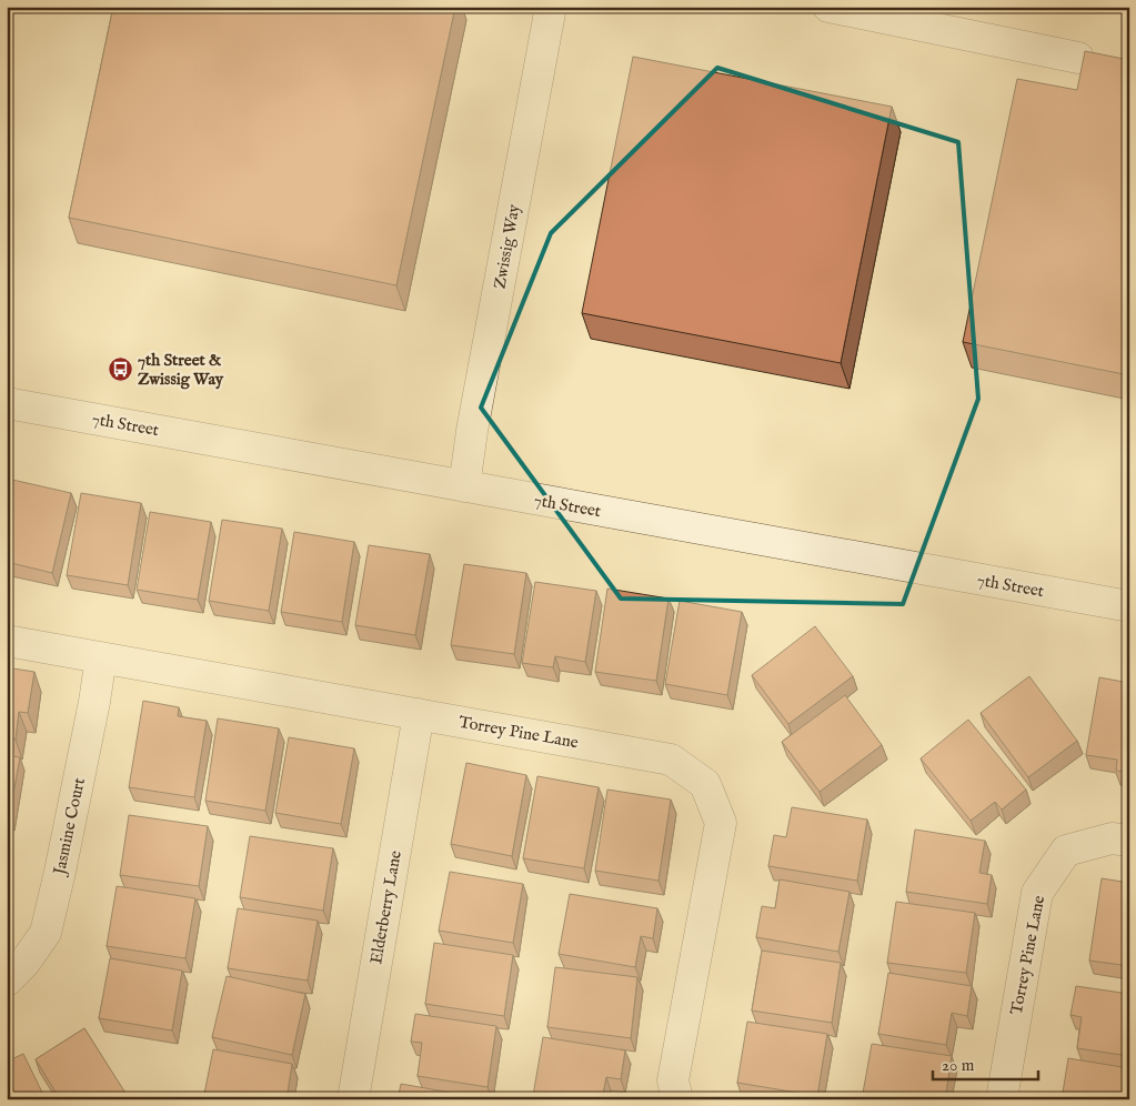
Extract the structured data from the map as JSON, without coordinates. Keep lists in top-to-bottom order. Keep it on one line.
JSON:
{"streets":{"street":["Zwissig Way","7th Street","Torrey Pine Lane","Jasmine Court","Elderberry Lane"]},"crossings":[["Zwissig Way","7th Street"],["Torrey Pine Lane","Jasmine Court"],["Torrey Pine Lane","Elderberry Lane"]],"places":{"bus stop":["7th Street & Zwissig Way"]},"scale_bar":"20 m"}
